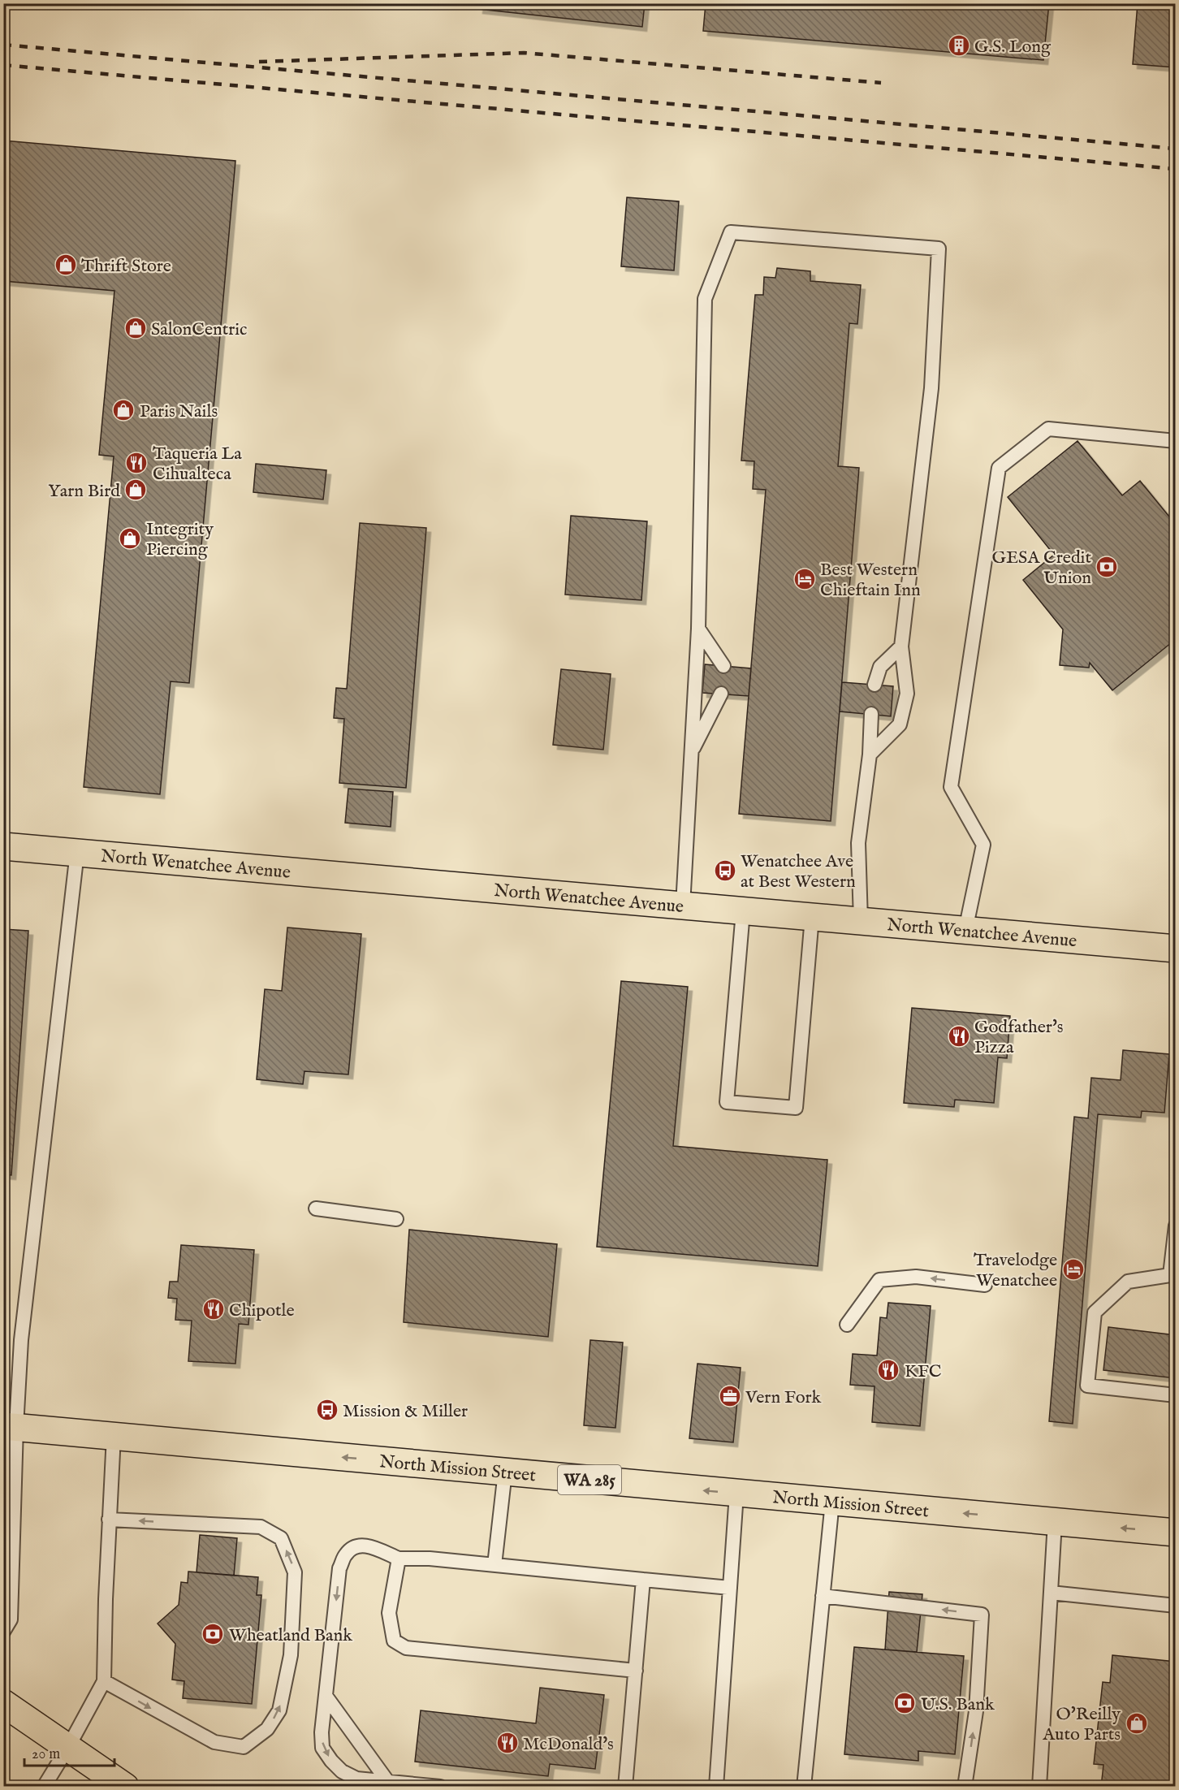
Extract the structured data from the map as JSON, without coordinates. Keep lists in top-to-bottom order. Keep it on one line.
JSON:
{"streets":{"main road":["North Wenatchee Avenue","North Mission Street","WA 285"]},"one_way":["North Mission Street"],"places":{"building":["G.S. Long"],"shop":["Thrift Store","SalonCentric","Paris Nails","Yarn Bird","Integrity Piercing","O'Reilly Auto Parts"],"restaurant":["Taqueria La Cihualteca","Godfather's Pizza","Chipotle","KFC","McDonald's"],"bank":["GESA Credit Union","Wheatland Bank","U.S. Bank"],"hotel":["Best Western Chieftain Inn","Travelodge Wenatchee"],"bus stop":["Wenatchee Ave at Best Western","Mission & Miller"],"office":["Vern Fork"]},"scale_bar":"20 m"}
